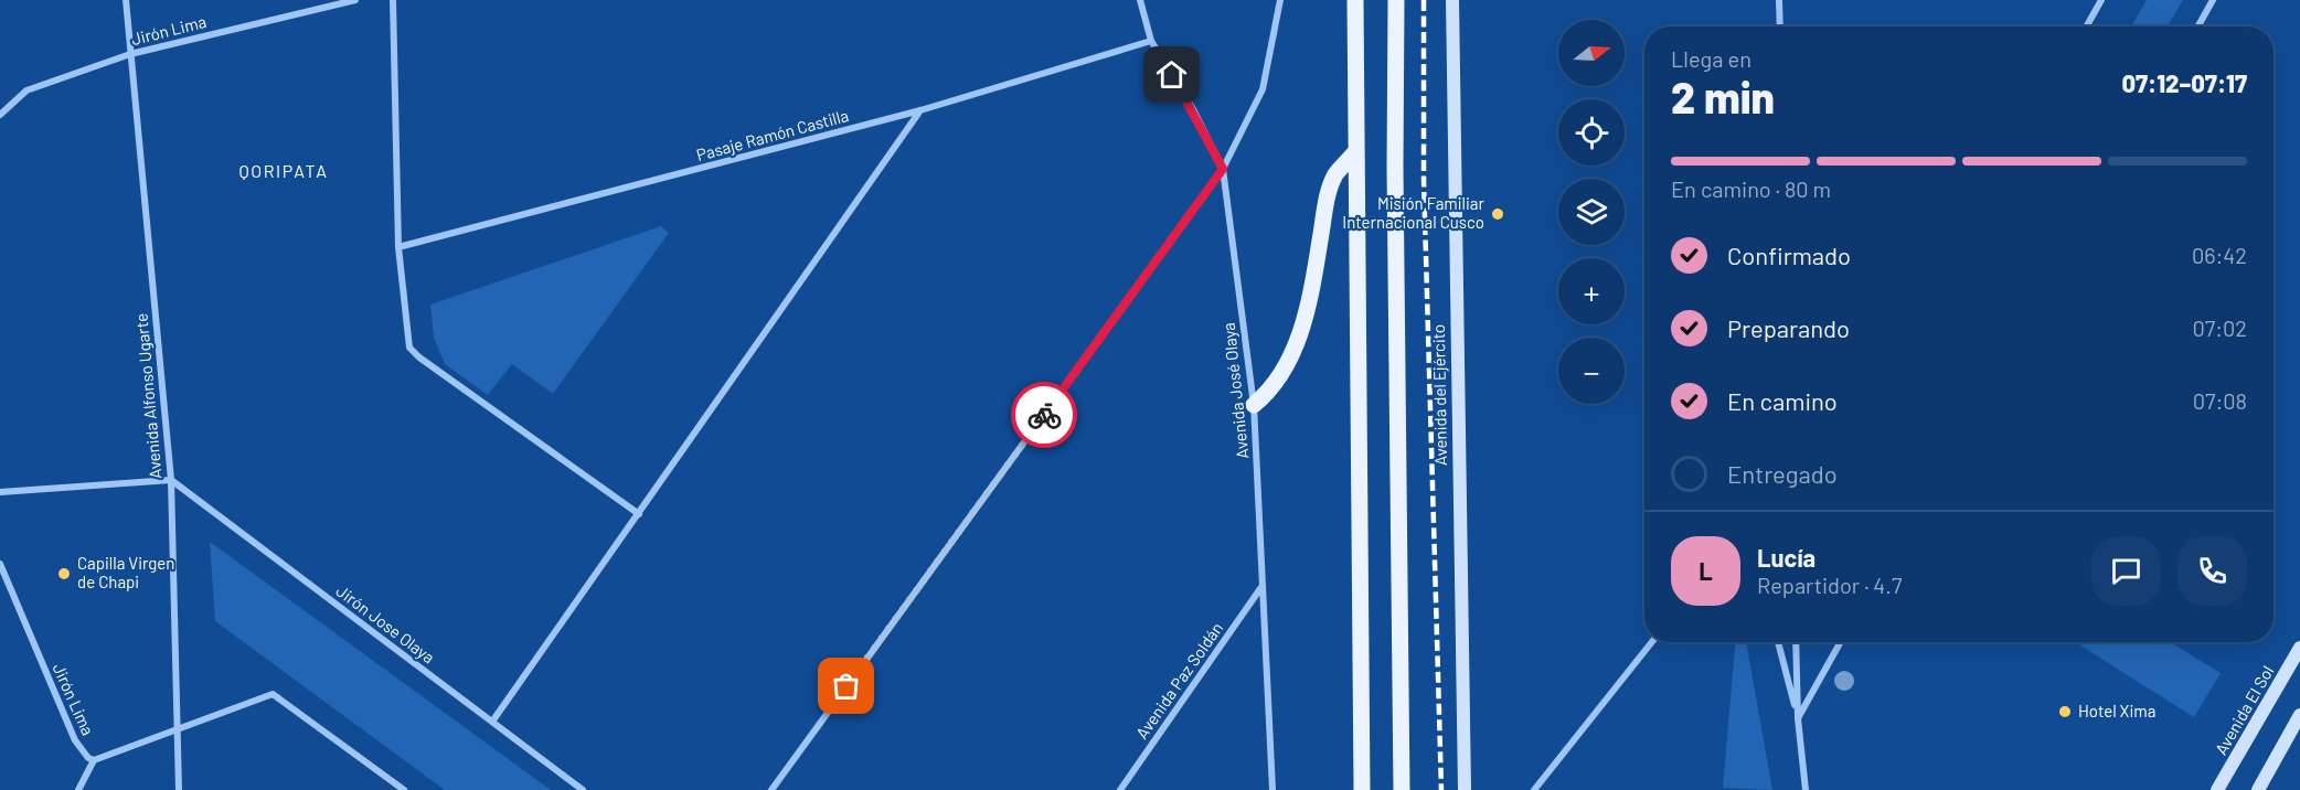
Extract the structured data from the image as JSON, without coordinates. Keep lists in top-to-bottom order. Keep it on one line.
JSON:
{"streets":{"main road":["Avenida del Ejército","Avenida El Sol"],"street":["Jirón Lima","Pasaje Ramón Castilla","Avenida José Olaya","Avenida Alfonso Ugarte","Jirón Jose Olaya","Avenida Paz Soldán"]},"crossings":[["Jirón Lima","Avenida Alfonso Ugarte"],["Avenida José Olaya","Avenida Paz Soldán"],["Avenida Alfonso Ugarte","Jirón Jose Olaya"]],"districts":["QORIPATA"],"places":["Misión Familiar Internacional Cusco","Capilla Virgen de Chapi","Hotel Xima"],"north":"right","page":{"map_buttons":["+","−"],"heading":["2 min","Llega en","07:12–07:17"],"panel":["Lucía","Repartidor · 4.7"],"bar":"En camino · 80 m","list":[["Confirmado","06:42"],["Preparando","07:02"],["En camino","07:08"],"Entregado"],"round":"L"}}
